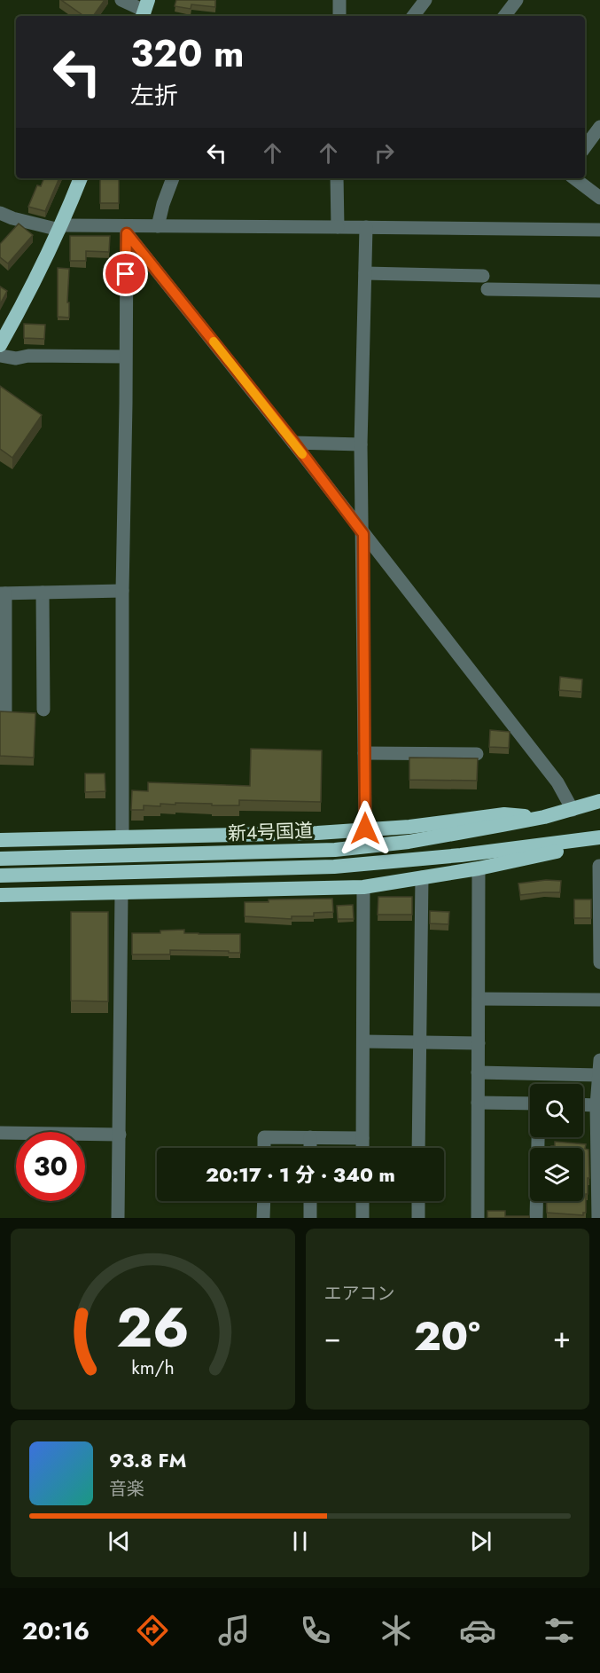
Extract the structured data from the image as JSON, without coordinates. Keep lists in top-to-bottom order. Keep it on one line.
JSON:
{"streets":{"highway":["新4号国道"]},"page":{"turn":["320 m","左折"],"limit":"30","trip":"20:17 · 1 分 · 340 m","tile":"エアコン","heat":["−","20°","+"],"song":["93.8 FM","音楽"],"tabs":"20:16","gauge":["26","km/h"]}}
